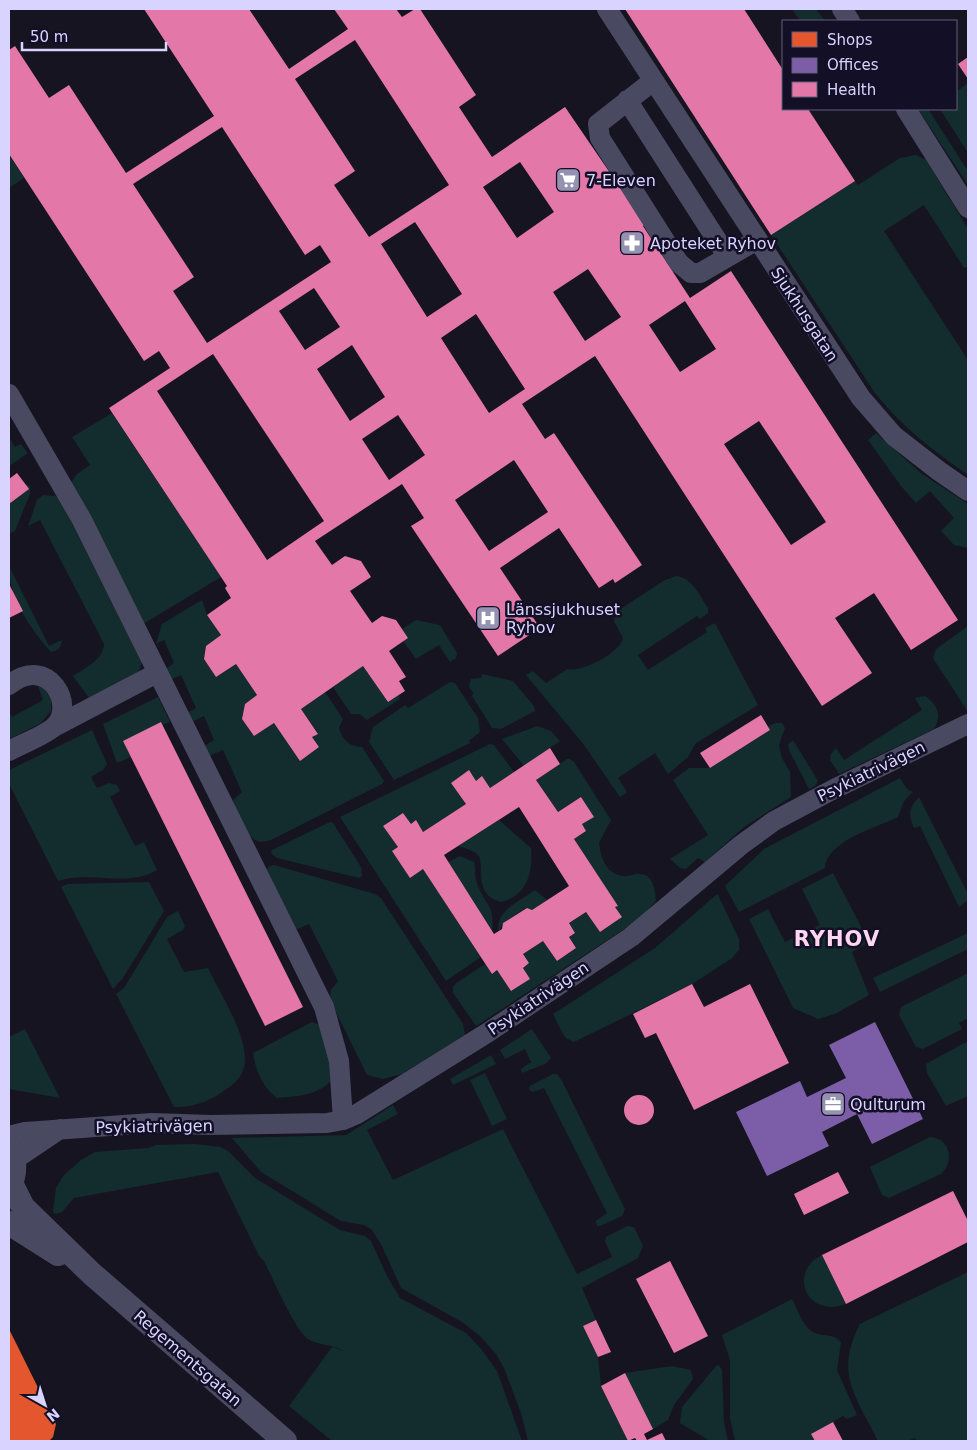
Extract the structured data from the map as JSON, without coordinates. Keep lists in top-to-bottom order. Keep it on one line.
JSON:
{"streets":{"street":["Sjukhusgatan","Psykiatrivägen","Regementsgatan"]},"crossings":[["Psykiatrivägen","Regementsgatan"]],"districts":["RYHOV"],"places":{"supermarket":["7-Eleven"],"pharmacy":["Apoteket Ryhov"],"hospital":["Länssjukhuset Ryhov"],"office":["Qulturum"]},"legend":["Shops","Offices","Health"],"scale_bar":"50 m","north":"bottom right"}
